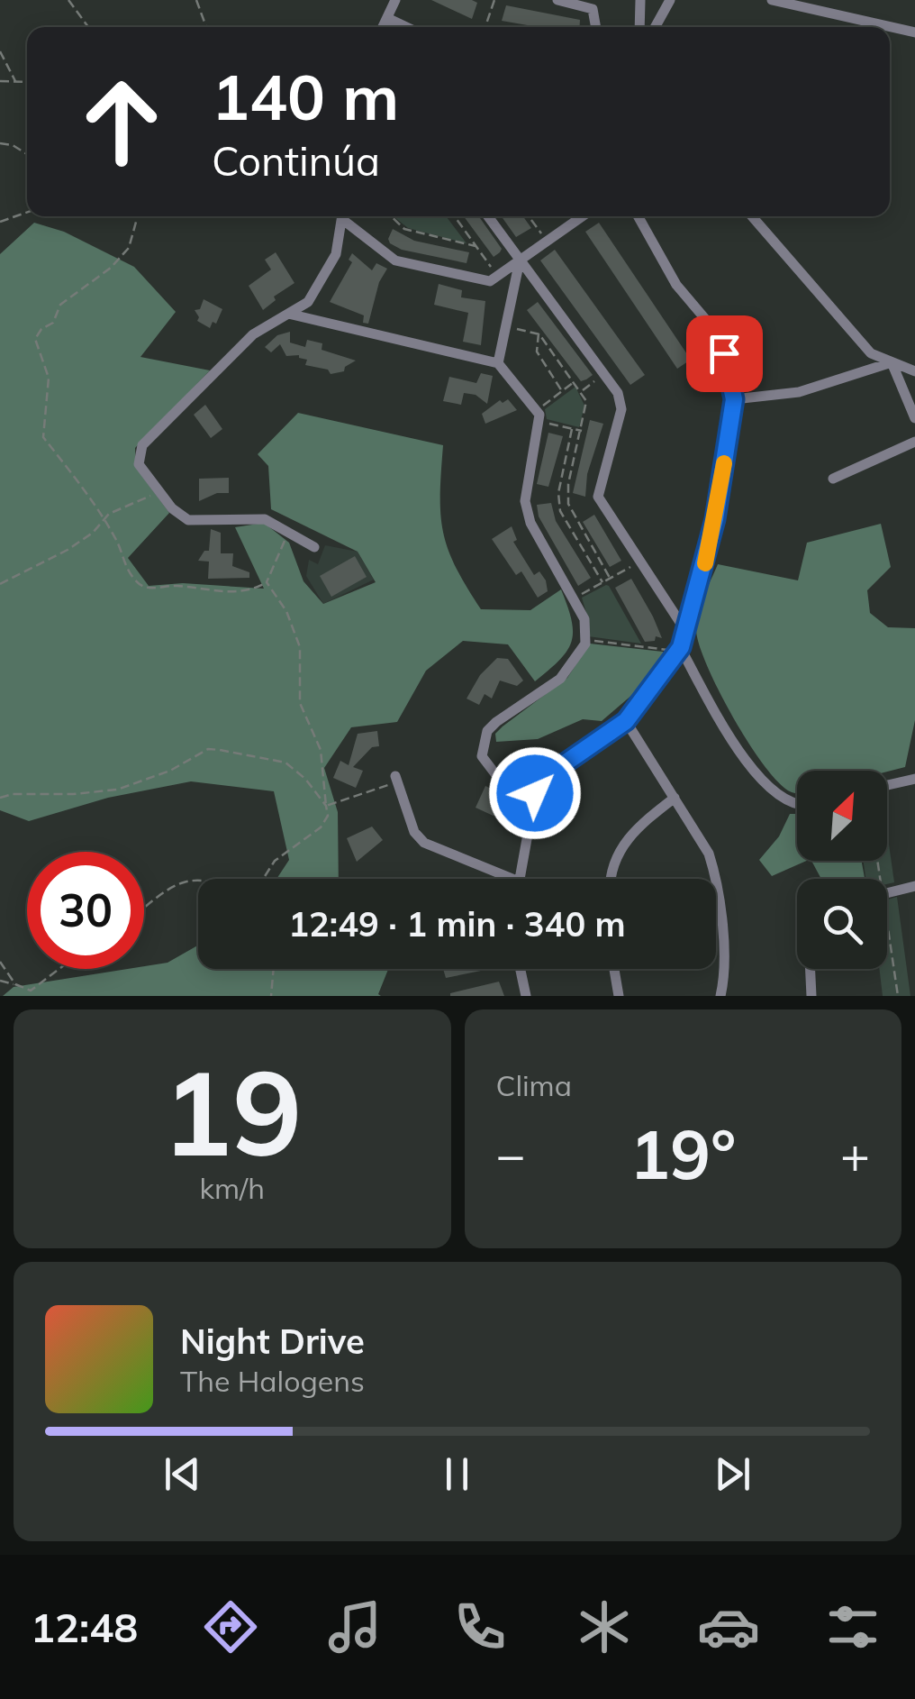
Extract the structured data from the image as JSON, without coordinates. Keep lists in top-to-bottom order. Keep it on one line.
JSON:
{"north":"top right","page":{"turn":["140 m","Continúa"],"limit":"30","trip":"12:49 · 1 min · 340 m","tile":[["19","km/h"],"Clima"],"heat":["−","19°","+"],"song":["Night Drive","The Halogens"],"tabs":"12:48"}}
